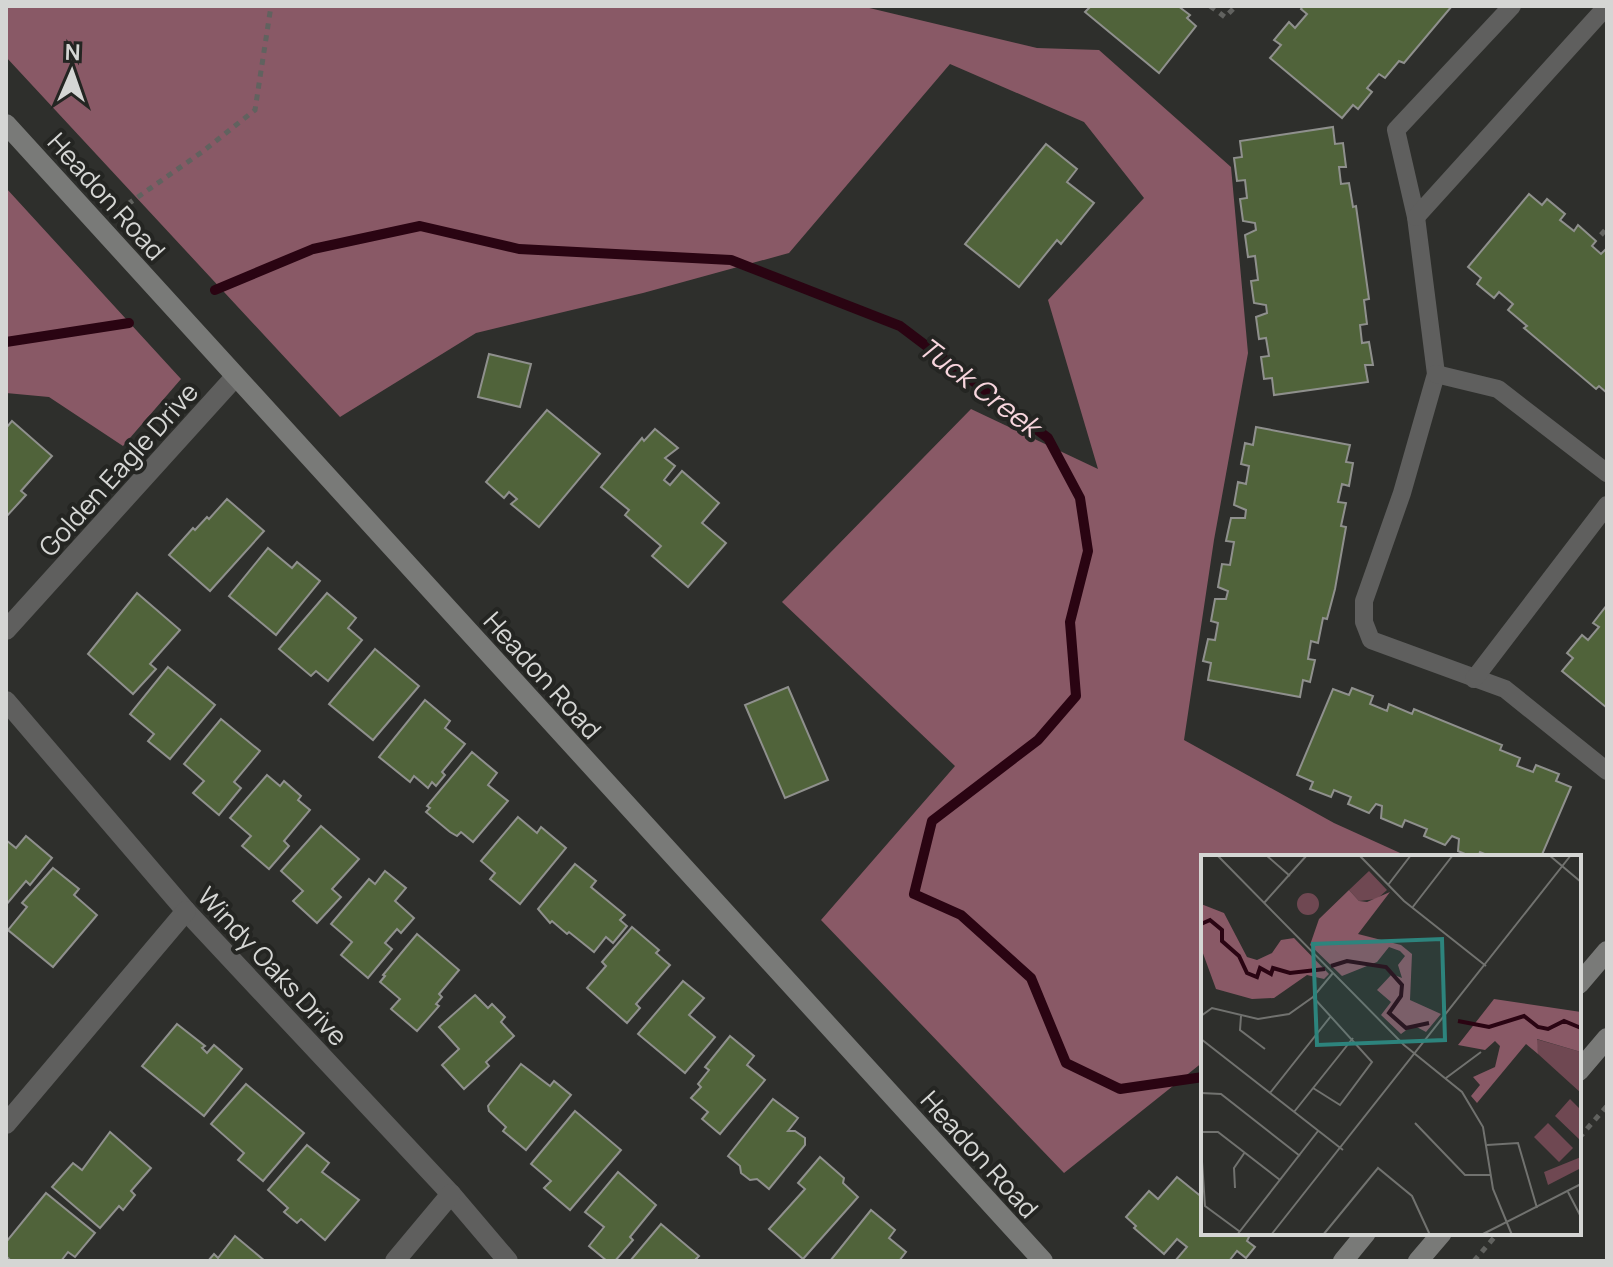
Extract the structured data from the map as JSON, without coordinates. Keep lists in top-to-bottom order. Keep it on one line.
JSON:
{"streets":{"street":["Headon Road","Golden Eagle Drive","Windy Oaks Drive"]},"crossings":[["Headon Road","Golden Eagle Drive"]],"water":["Tuck Creek"],"north":"top"}
